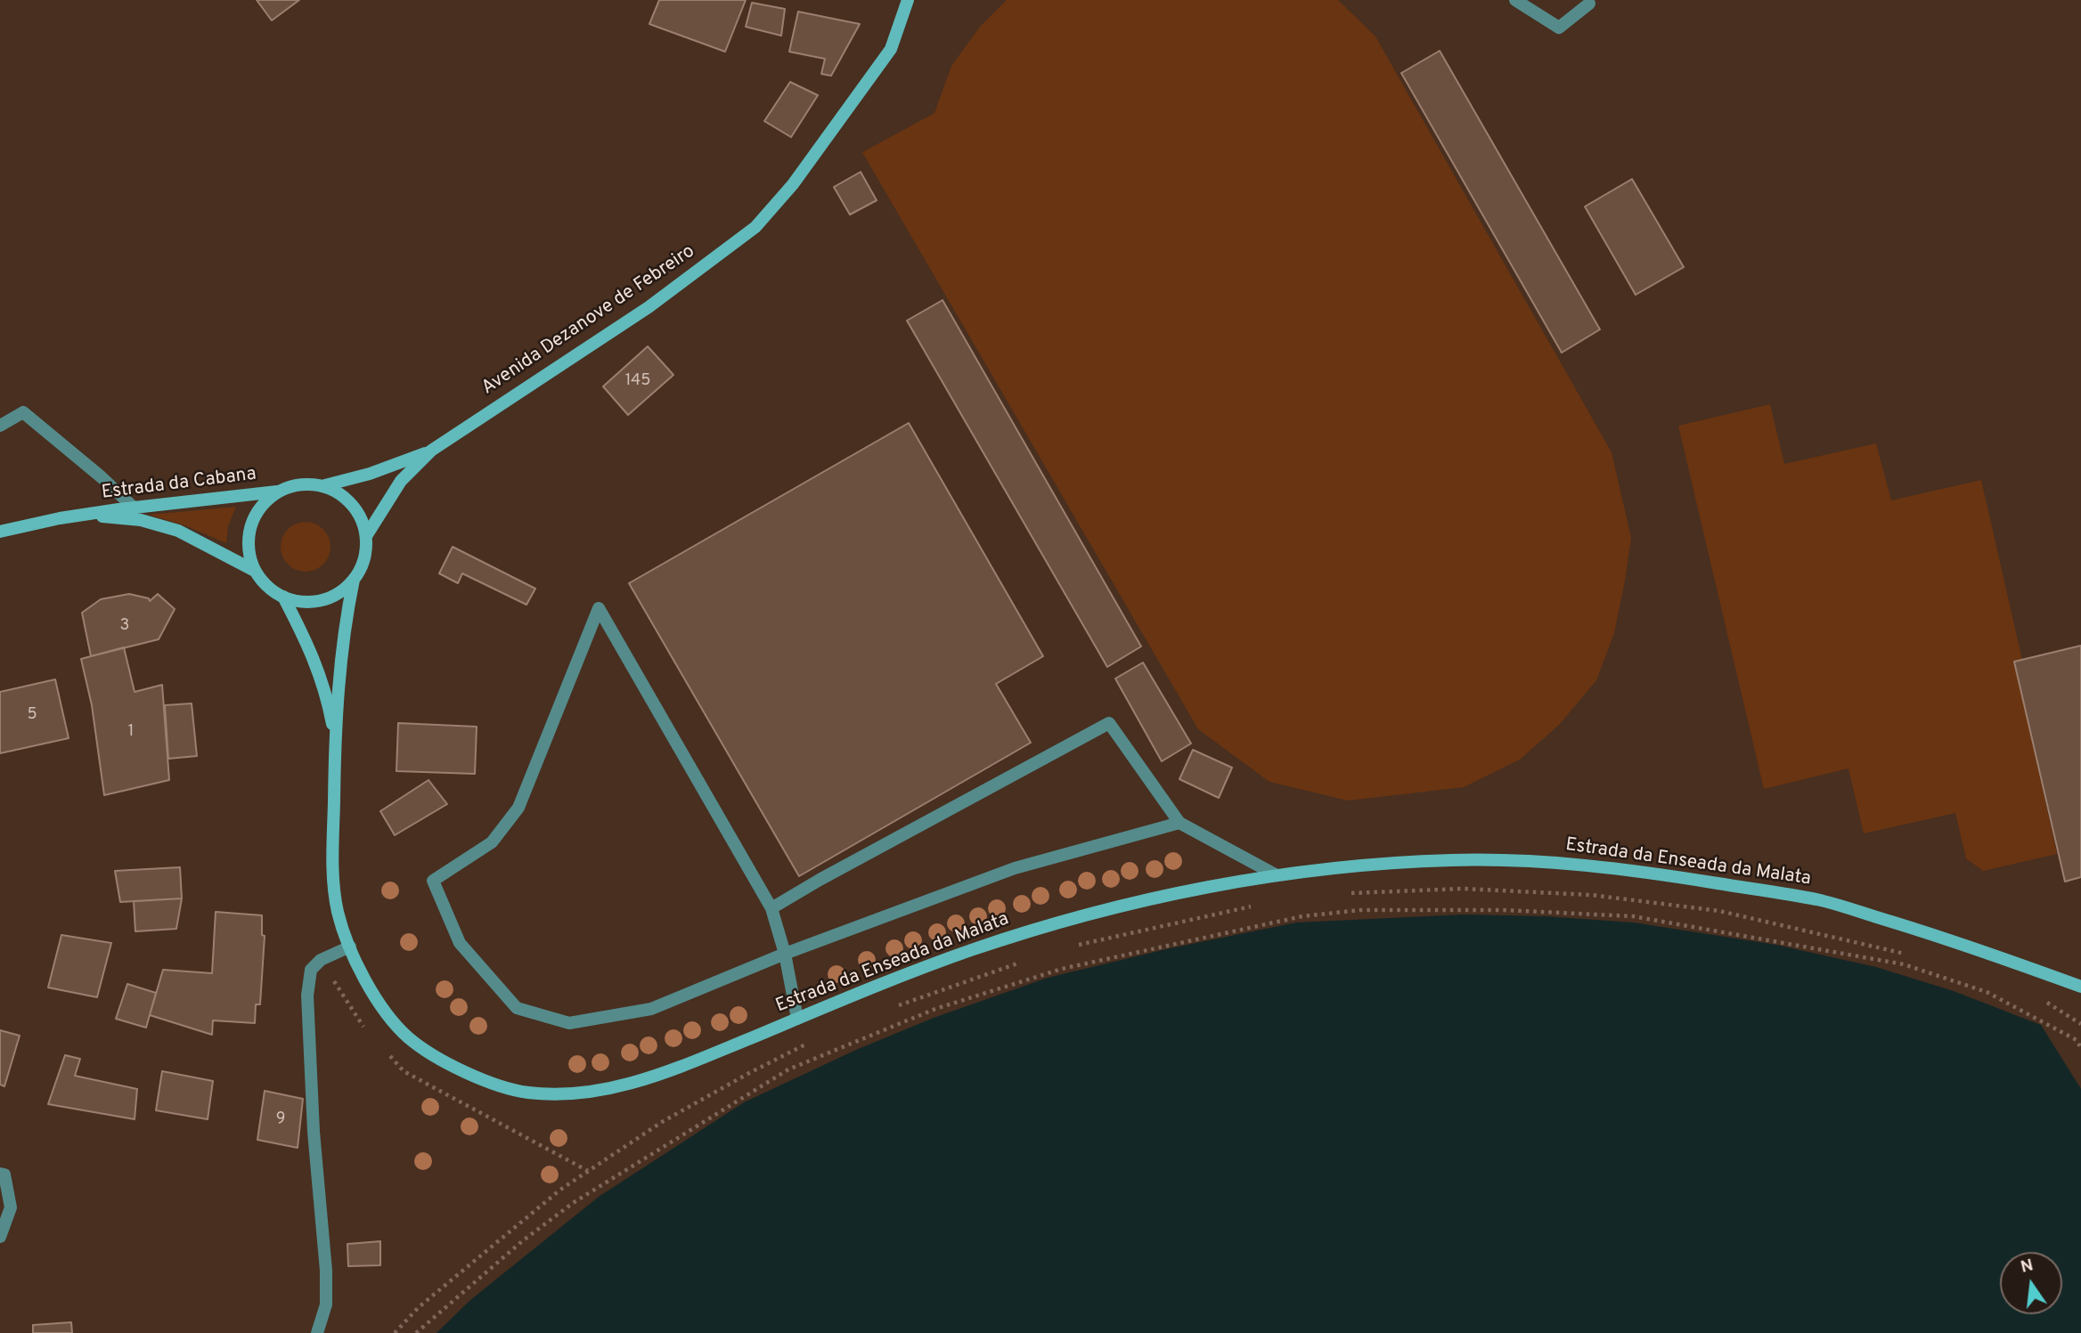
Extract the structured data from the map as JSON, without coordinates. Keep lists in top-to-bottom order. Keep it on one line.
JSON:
{"streets":{"main road":["Avenida Dezanove de Febreiro","Estrada da Cabana","Estrada da Enseada da Malata"]},"crossings":[["Avenida Dezanove de Febreiro","Estrada da Cabana"],["Avenida Dezanove de Febreiro","Estrada da Enseada da Malata"],["Estrada da Cabana","Estrada da Enseada da Malata"]],"house_numbers":["145","3","5","1","9"],"north":"top"}
